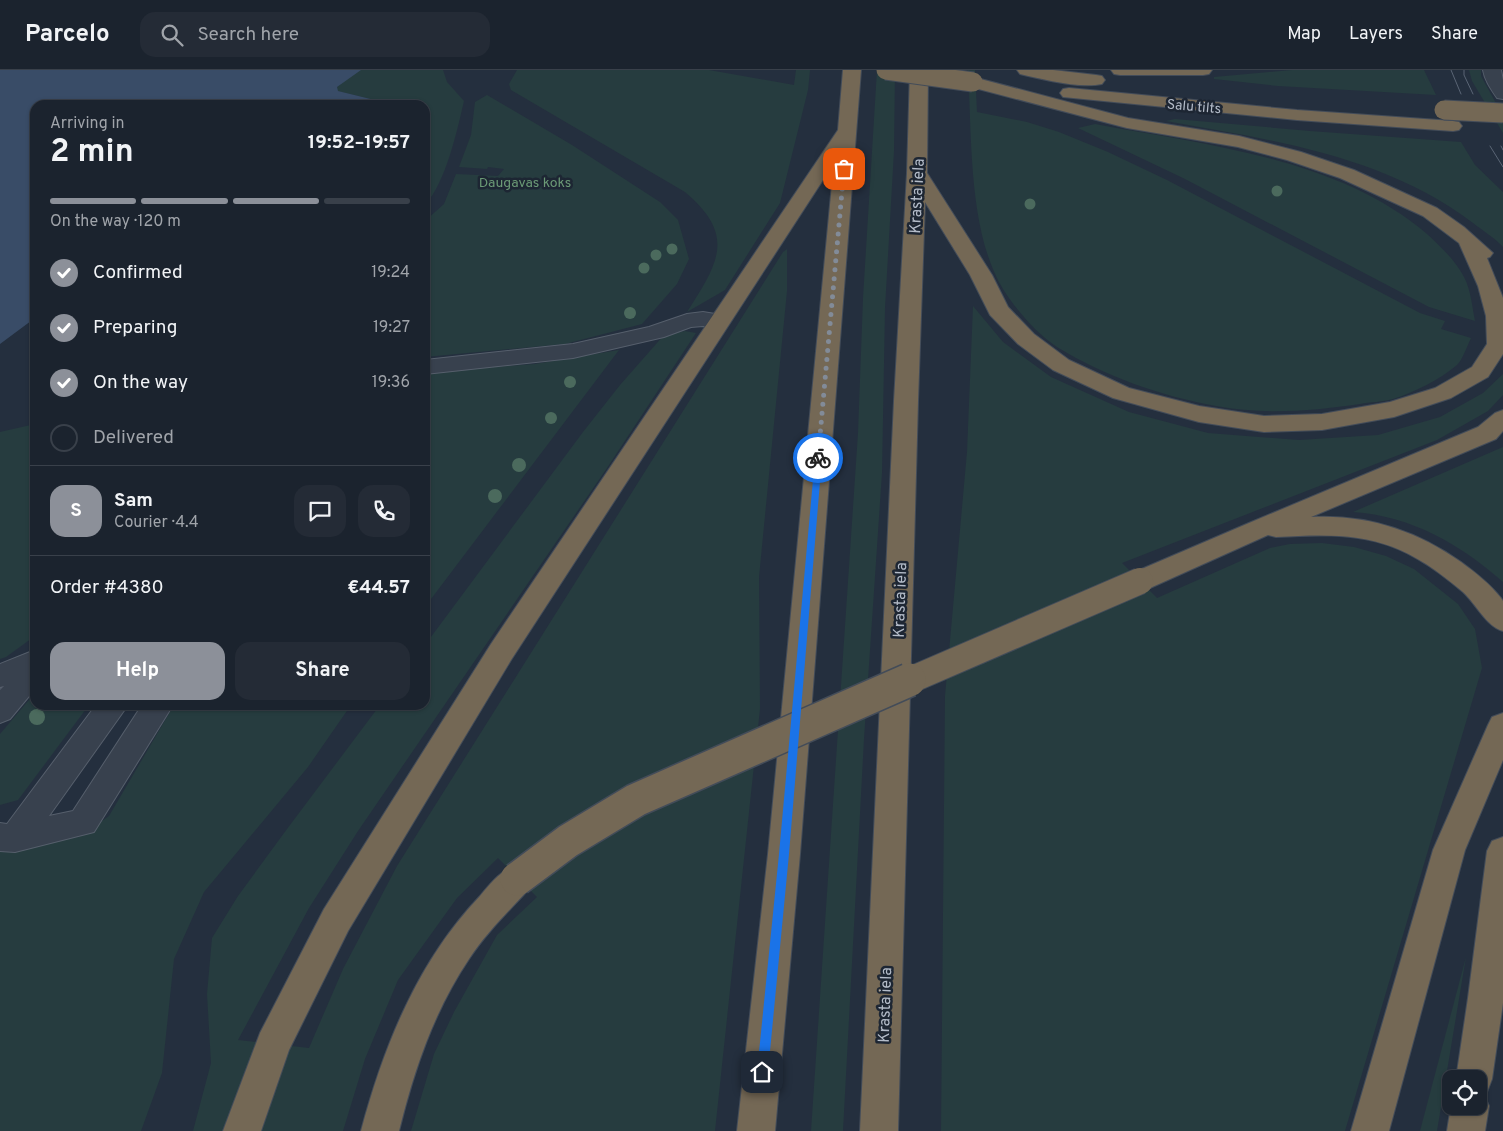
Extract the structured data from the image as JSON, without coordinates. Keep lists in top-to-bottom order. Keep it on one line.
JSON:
{"streets":{"highway":["Salu tilts","Krasta iela"]},"parks":["Daugavas koks"],"page":{"header":"Parcelo","search":"Search here","nav":["Map","Layers","Share"],"heading":["2 min","Arriving in","19:52–19:57"],"panel":["Sam","Courier · 4.4","Order #4380","€44.57"],"bar":"On the way · 120 m","list":[["Confirmed","19:24"],["Preparing","19:27"],["On the way","19:36"],"Delivered"],"round":"S","buttons":["Help","Share"]}}
